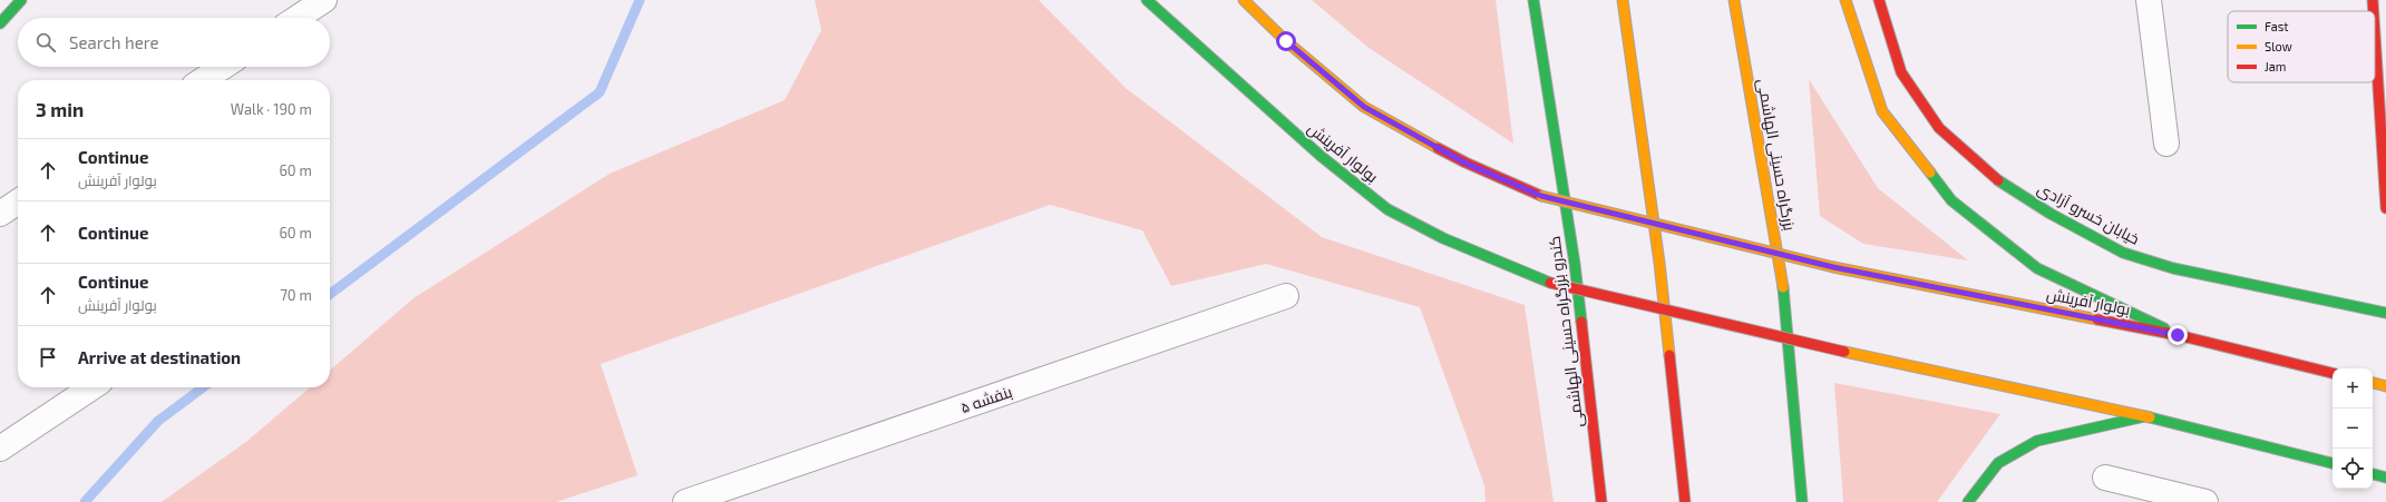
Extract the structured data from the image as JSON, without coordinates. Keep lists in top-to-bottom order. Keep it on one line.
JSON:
{"streets":{"main road":["بولوار آفرینش","بزرگراه حسینی الهاشمی","خیابان خسرو آزادی","کندرو بزرگراه حسینی الهاشمی"],"street":["بنفشه ۵"]},"legend":["Fast","Slow","Jam"],"page":{"search":"Search here","heading":["3 min","Walk · 190 m"],"list":[["Continue","بولوار آفرینش","60 m"],["Continue","60 m"],["Continue","بولوار آفرینش","70 m"],"Arrive at destination"],"map_buttons":["+","−"]}}
